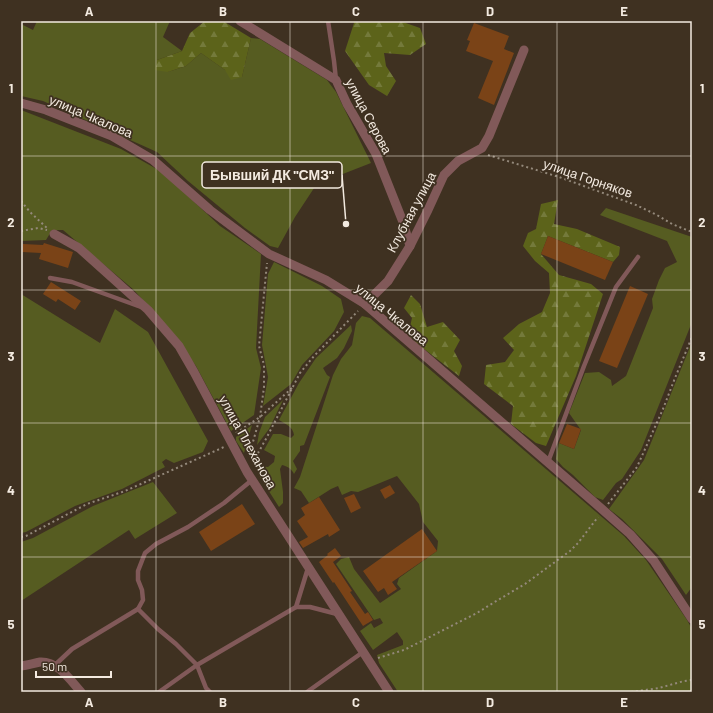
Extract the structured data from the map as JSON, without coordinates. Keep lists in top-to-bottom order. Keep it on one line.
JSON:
{"streets":{"street":["улица Чкалова","улица Серова","Клубная улица","улица Плеханова"],"path":["улица Горняков"]},"crossings":[["улица Чкалова","Клубная улица"],["улица Серова","Клубная улица"],["улица Горняков","Клубная улица"]],"places":["Бывший ДК \"СМЗ\""],"scale_bar":"50 m","grid":{"columns":["A","B","C","D","E"],"rows":["1","2","3","4","5"]}}
